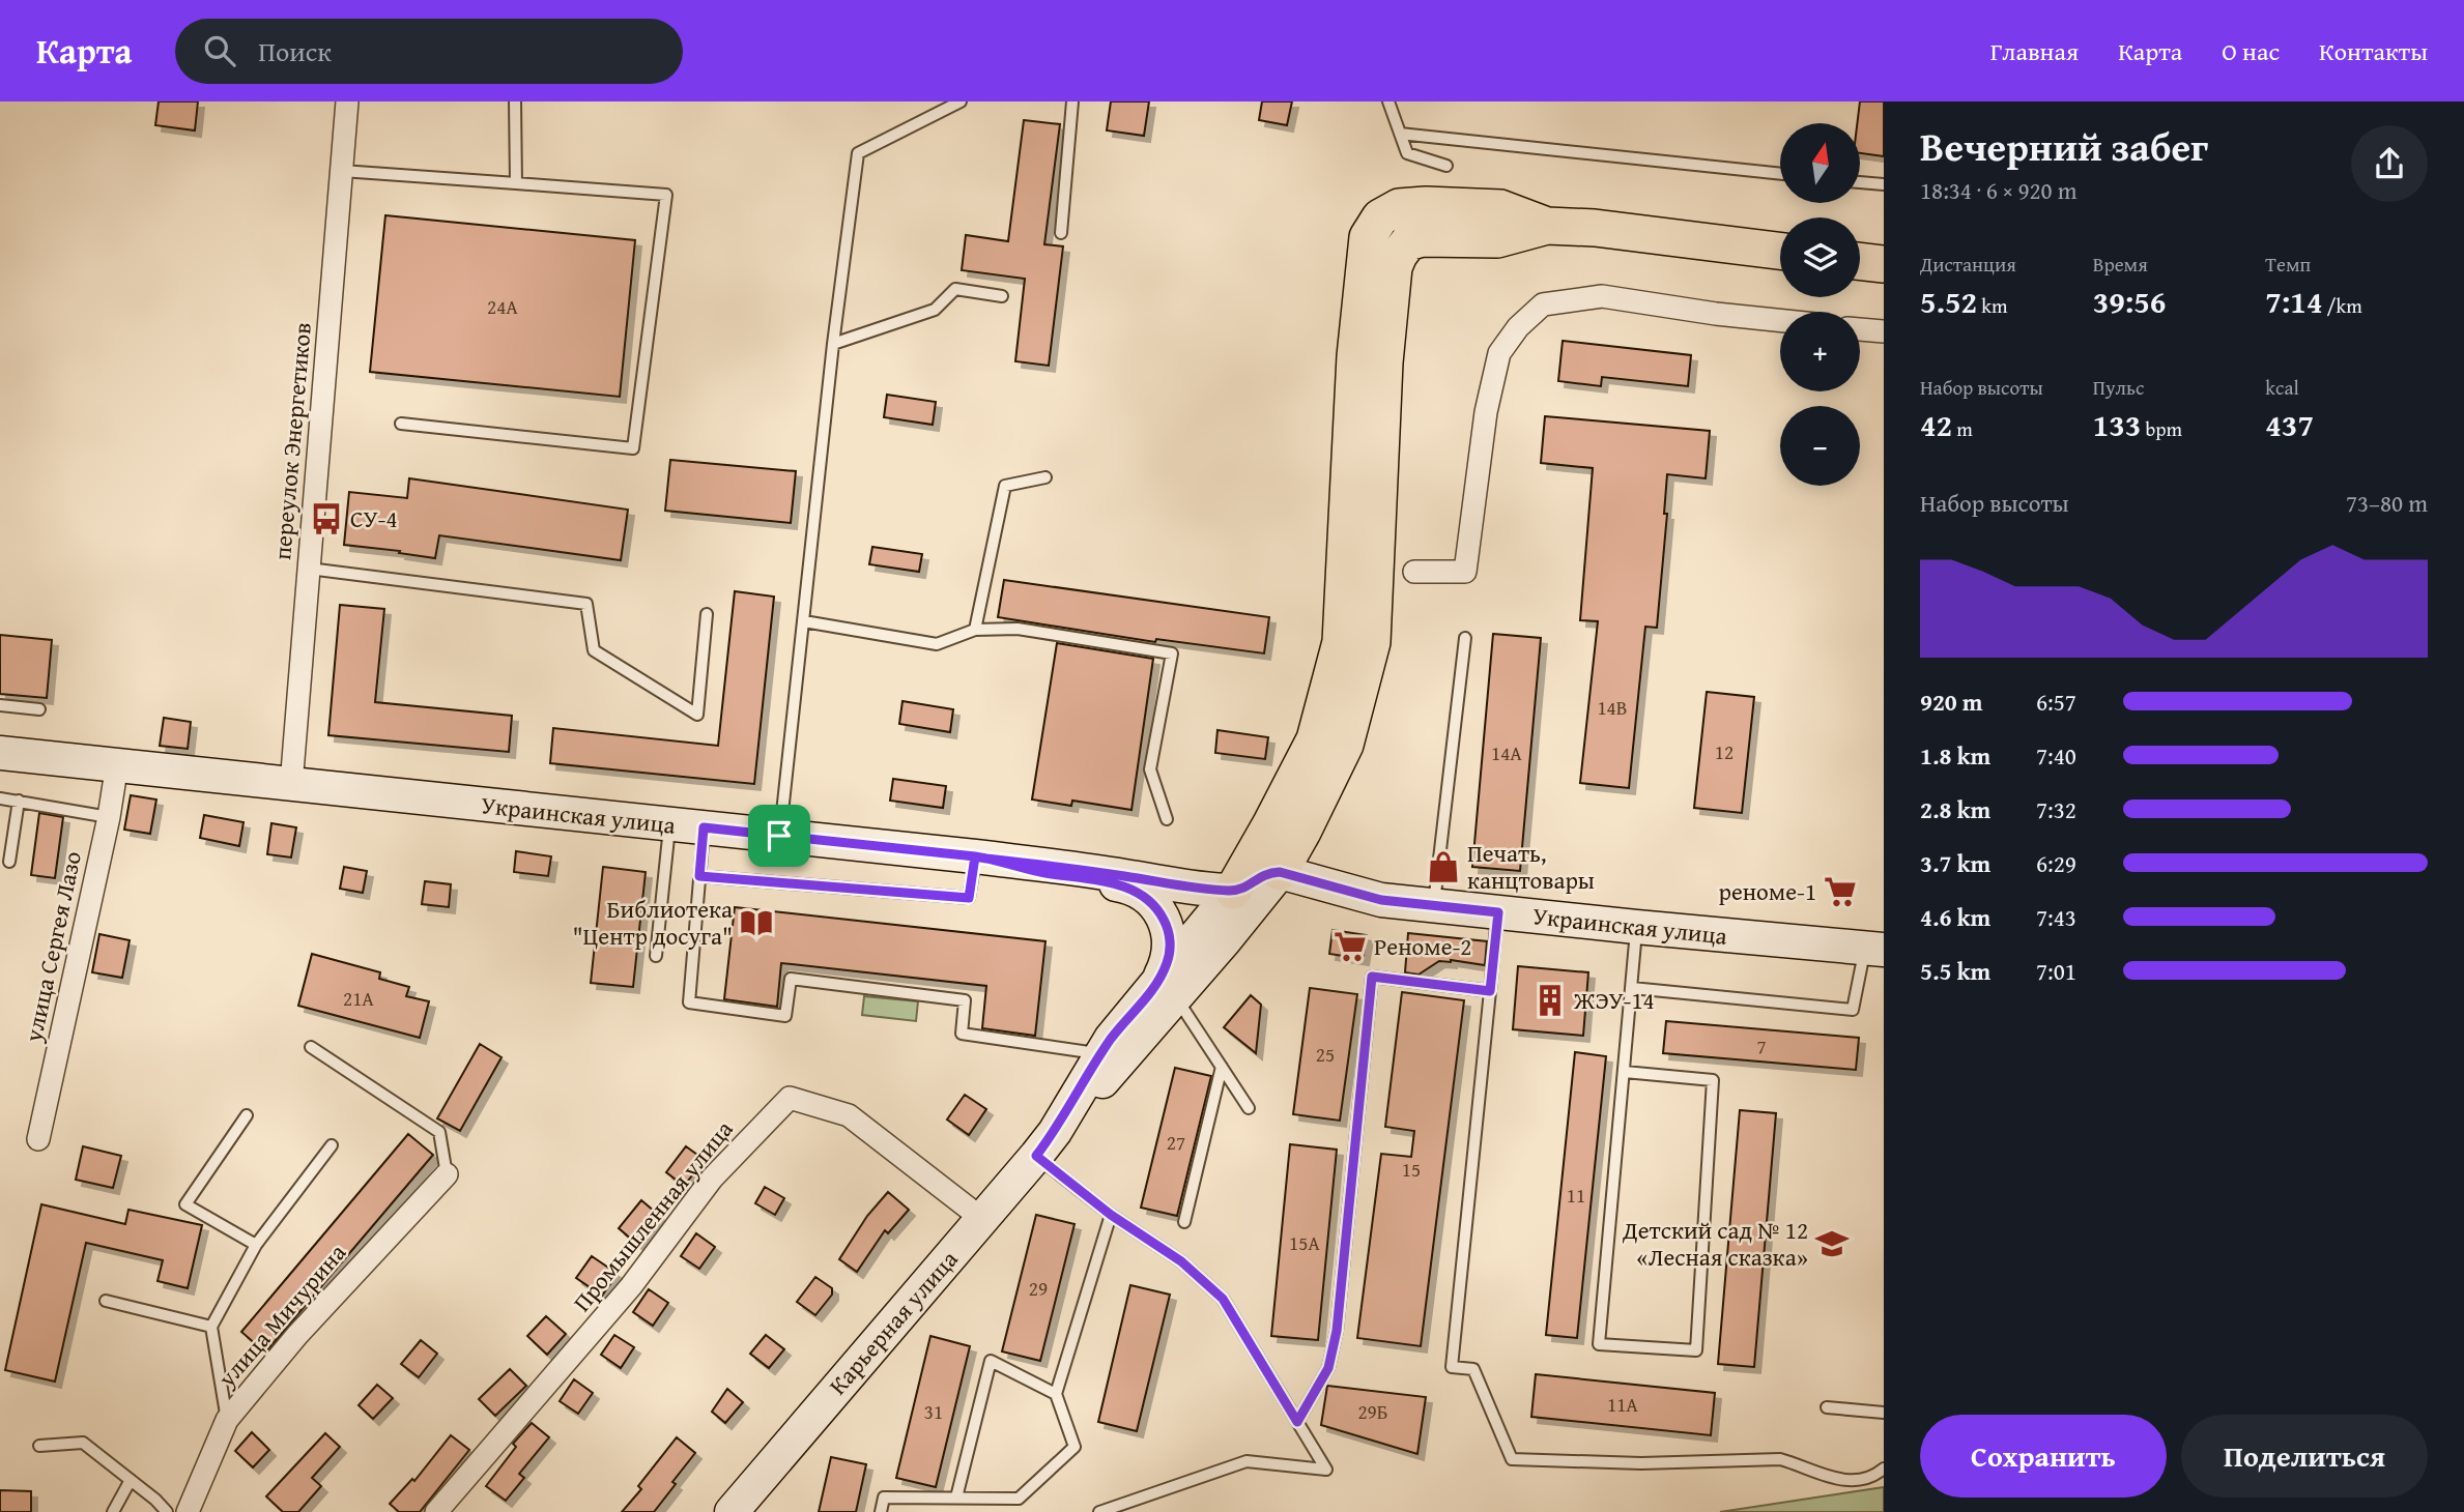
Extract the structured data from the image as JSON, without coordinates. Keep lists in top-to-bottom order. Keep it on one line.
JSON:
{"streets":{"main road":["Украинская улица","Карьерная улица"],"street":["переулок Энергетиков","улица Сергея Лазо","Промышленная улица","улица Мичурина"]},"crossings":[["переулок Энергетиков","Украинская улица"],["Украинская улица","улица Сергея Лазо"],["Украинская улица","Карьерная улица"],["Промышленная улица","Карьерная улица"]],"places":{"bus stop":["СУ-4"],"shop":["Печать, канцтовары"],"supermarket":["реноме-1","Реноме-2"],"library":["Библиотека \"Центр досуга\""],"building":["ЖЭУ-14"],"school or university":["Детский сад № 12 «Лесная сказка»"]},"house_numbers":["24А","14В","12","14А","21А","7","25","27","15","11","15А","29","11А","31","29Б"],"north":"top","page":{"header":"Карта","search":"Поиск","nav":["Главная","Карта","О нас","Контакты"],"heading":["Вечерний забег","18:34 · 6 × 920 m"],"map_buttons":["+","−"],"stats":[["Дистанция","5.52 km"],["Время","39:56"],["Темп","7:14 /km"],["Набор высоты","42 m"],["Пульс","133 bpm"],["kcal","437"]],"chart":["Набор высоты","73–80 m"],"list":[{"name":"920 m","note":"6:57"},{"name":"1.8 km","note":"7:40"},{"name":"2.8 km","note":"7:32"},{"name":"3.7 km","note":"6:29"},{"name":"4.6 km","note":"7:43"},{"name":"5.5 km","note":"7:01"}],"buttons":["Сохранить","Поделиться"]}}
